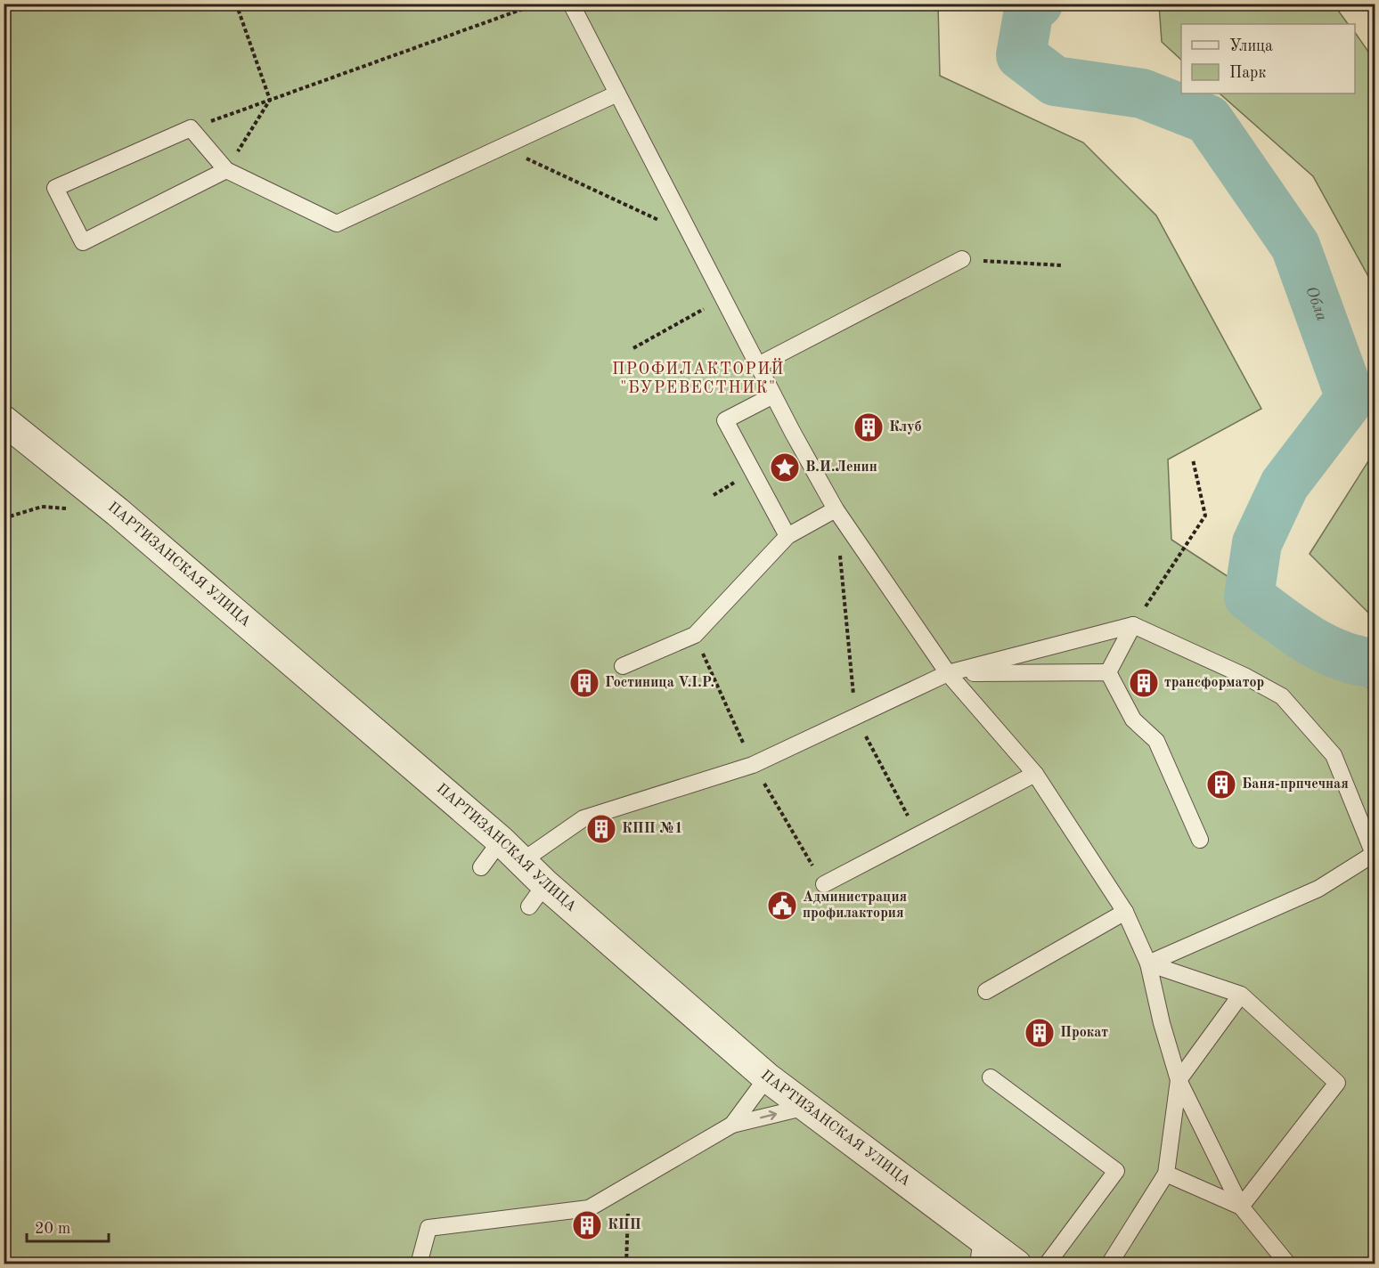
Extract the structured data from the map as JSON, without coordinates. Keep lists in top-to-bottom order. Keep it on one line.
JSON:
{"streets":{"street":["ПАРТИЗАНСКАЯ УЛИЦА"]},"districts":["ПРОФИЛАКТОРИЙ \"БУРЕВЕСТНИК\""],"water":["Обла"],"places":{"building":["Клуб","Гостиница V.I.P.","трансформатор","Баня-прпчечная","КПП №1","Прокат","КПП"],"place":["В.И.Ленин"],"public building":["Администрация профилактория"]},"legend":["Улица","Парк"],"scale_bar":"20 m"}
